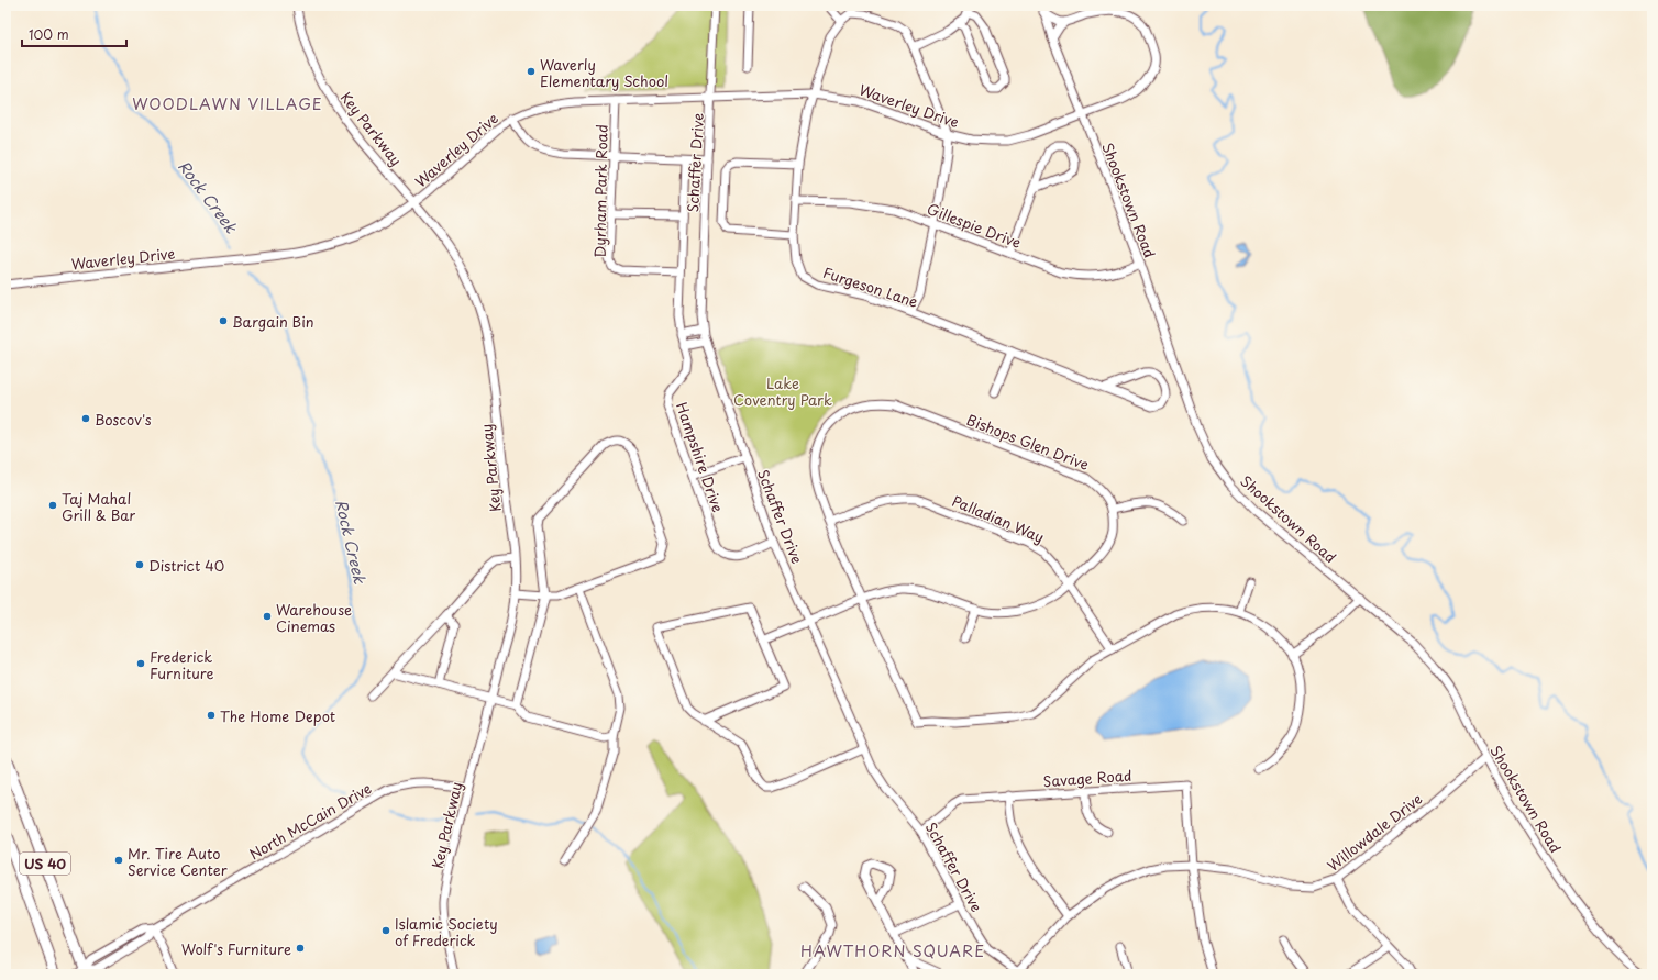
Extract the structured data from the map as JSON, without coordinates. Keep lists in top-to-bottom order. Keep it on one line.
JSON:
{"streets":{"main road":["US 40"],"street":["Waverley Drive","Key Parkway","Schaffer Drive","Dyrham Park Road","Shookstown Road","Gillespie Drive","Furgeson Lane","Bishops Glen Drive","Hampshire Drive","Palladian Way","Savage Road","North McCain Drive","Willowdale Drive"]},"crossings":[["Waverley Drive","Key Parkway"],["Waverley Drive","Schaffer Drive"],["Waverley Drive","Dyrham Park Road"],["Waverley Drive","Shookstown Road"],["Waverley Drive","Furgeson Lane"],["Key Parkway","North McCain Drive"],["Schaffer Drive","Hampshire Drive"],["Schaffer Drive","Savage Road"],["Schaffer Drive","Willowdale Drive"],["Dyrham Park Road","Hampshire Drive"],["Shookstown Road","Gillespie Drive"],["Shookstown Road","Willowdale Drive"],["Gillespie Drive","Furgeson Lane"],["Bishops Glen Drive","Palladian Way"],["Savage Road","Willowdale Drive"],["North McCain Drive","US 40"]],"districts":["WOODLAWN VILLAGE","HAWTHORN SQUARE"],"water":["Rock Creek"],"parks":["Lake Coventry Park"],"places":["Waverly Elementary School","Bargain Bin","Boscov's","Taj Mahal Grill & Bar","District 40","Warehouse Cinemas","Frederick Furniture","The Home Depot","Mr. Tire Auto Service Center","Islamic Society of Frederick","Wolf's Furniture"],"scale_bar":"100 m"}
